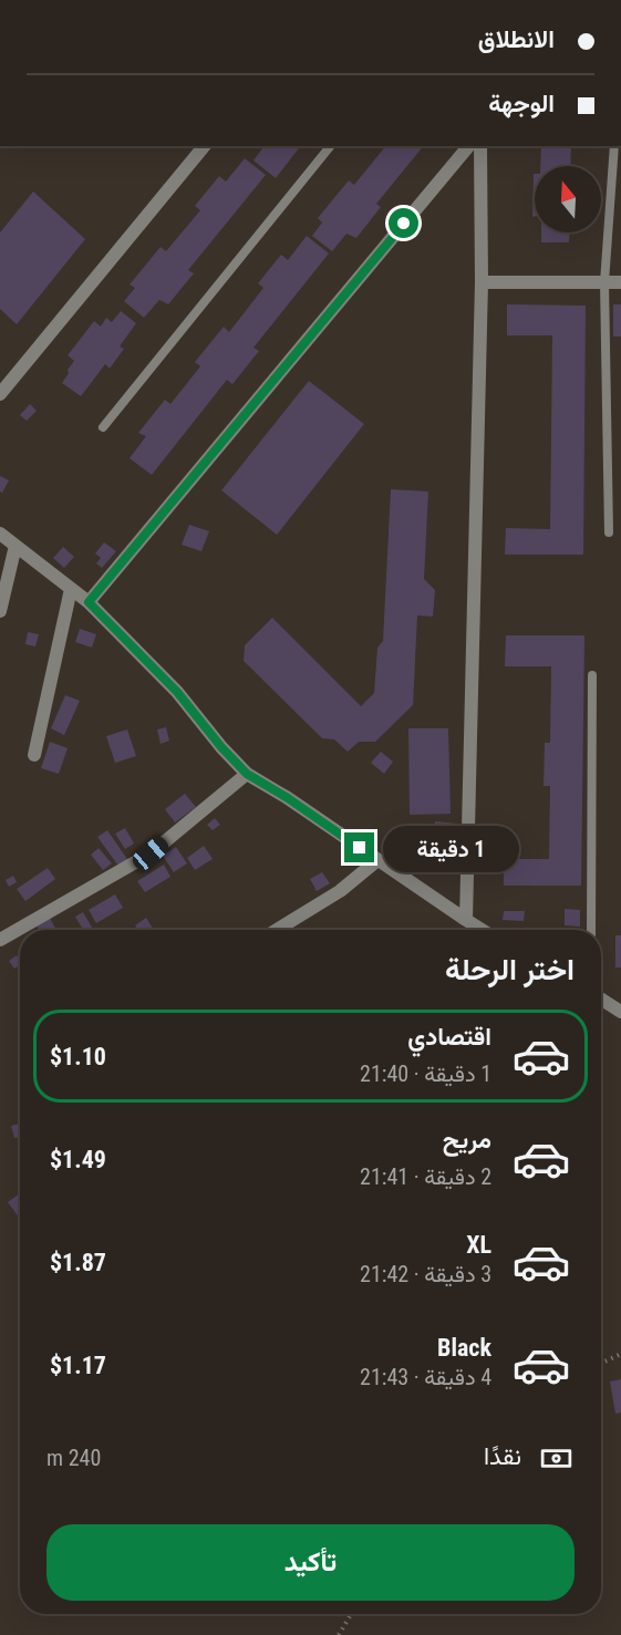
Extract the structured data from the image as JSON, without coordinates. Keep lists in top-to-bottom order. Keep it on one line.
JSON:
{"north":"top","page":{"banner":["الانطلاق","الوجهة"],"bubble":"1 دقيقة","heading":"اختر الرحلة","list":[{"name":"اقتصادي","note":"1 دقيقة · 21:40","value":"$1.10"},{"name":"مريح","note":"2 دقيقة · 21:41","value":"$1.49"},{"name":"XL","note":"3 دقيقة · 21:42","value":"$1.87"},{"name":"Black","note":"4 دقيقة · 21:43","value":"$1.17"}],"pay":["نقدًا","240 m"],"buttons":"تأكيد"}}
